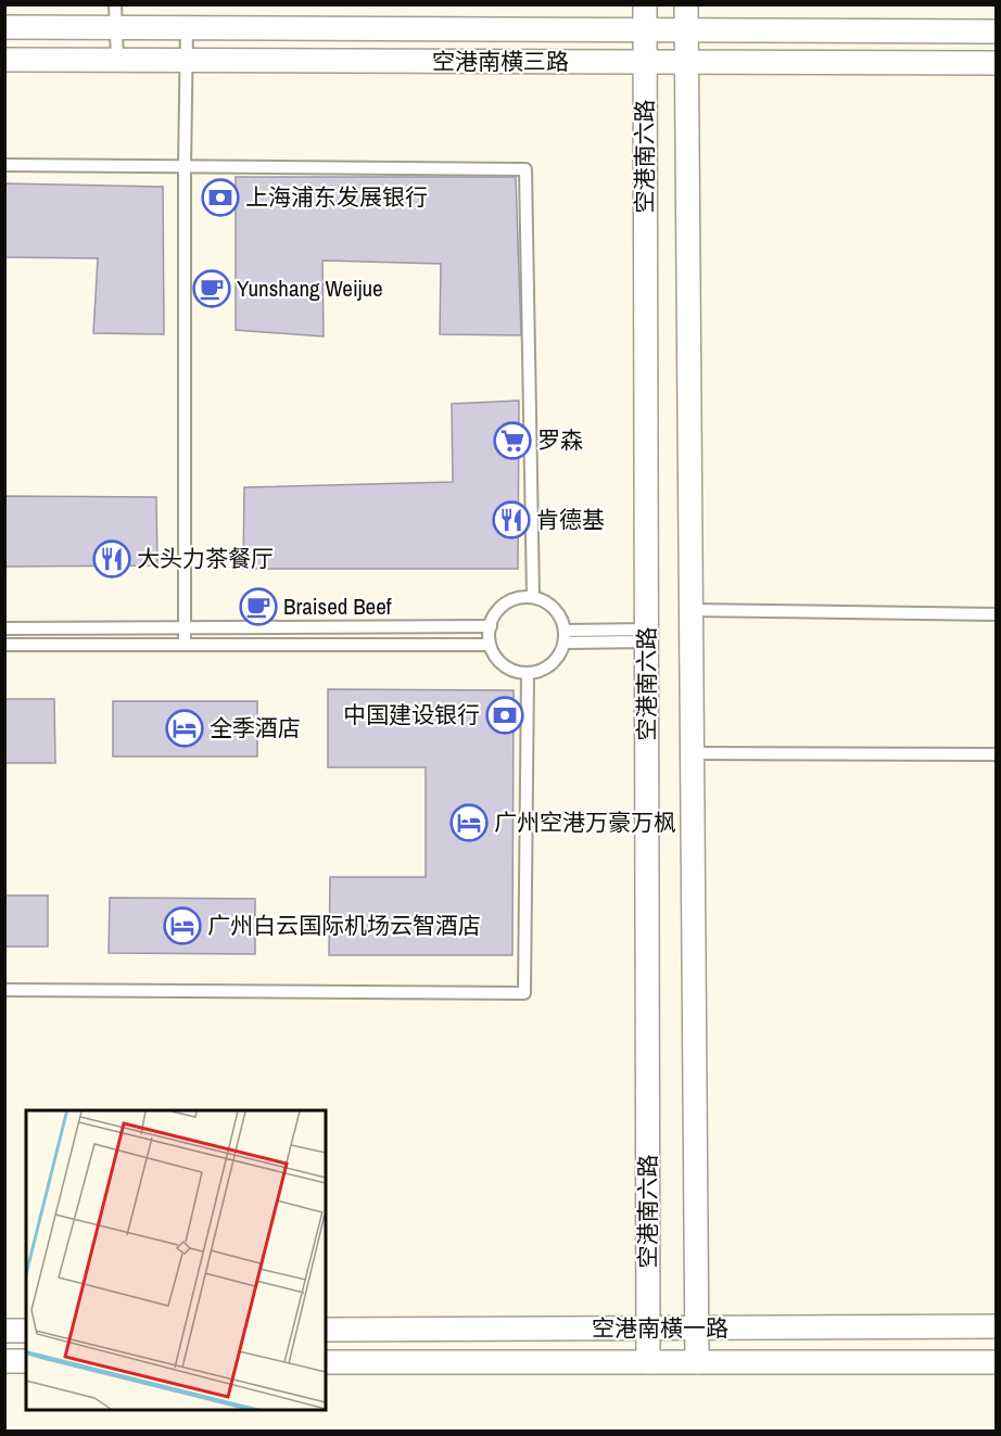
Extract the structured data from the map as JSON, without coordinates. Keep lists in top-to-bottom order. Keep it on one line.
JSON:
{"streets":{"street":["空港南横三路","空港南六路","空港南横一路"]},"crossings":[["空港南横三路","空港南六路"],["空港南六路","空港南横一路"]],"places":{"bank":["上海浦东发展银行","中国建设银行"],"cafe":["Yunshang Weijue","Braised Beef"],"supermarket":["罗森"],"restaurant":["肯德基","大头力茶餐厅"],"hotel":["全季酒店","广州空港万豪万枫","广州白云国际机场云智酒店"]}}
